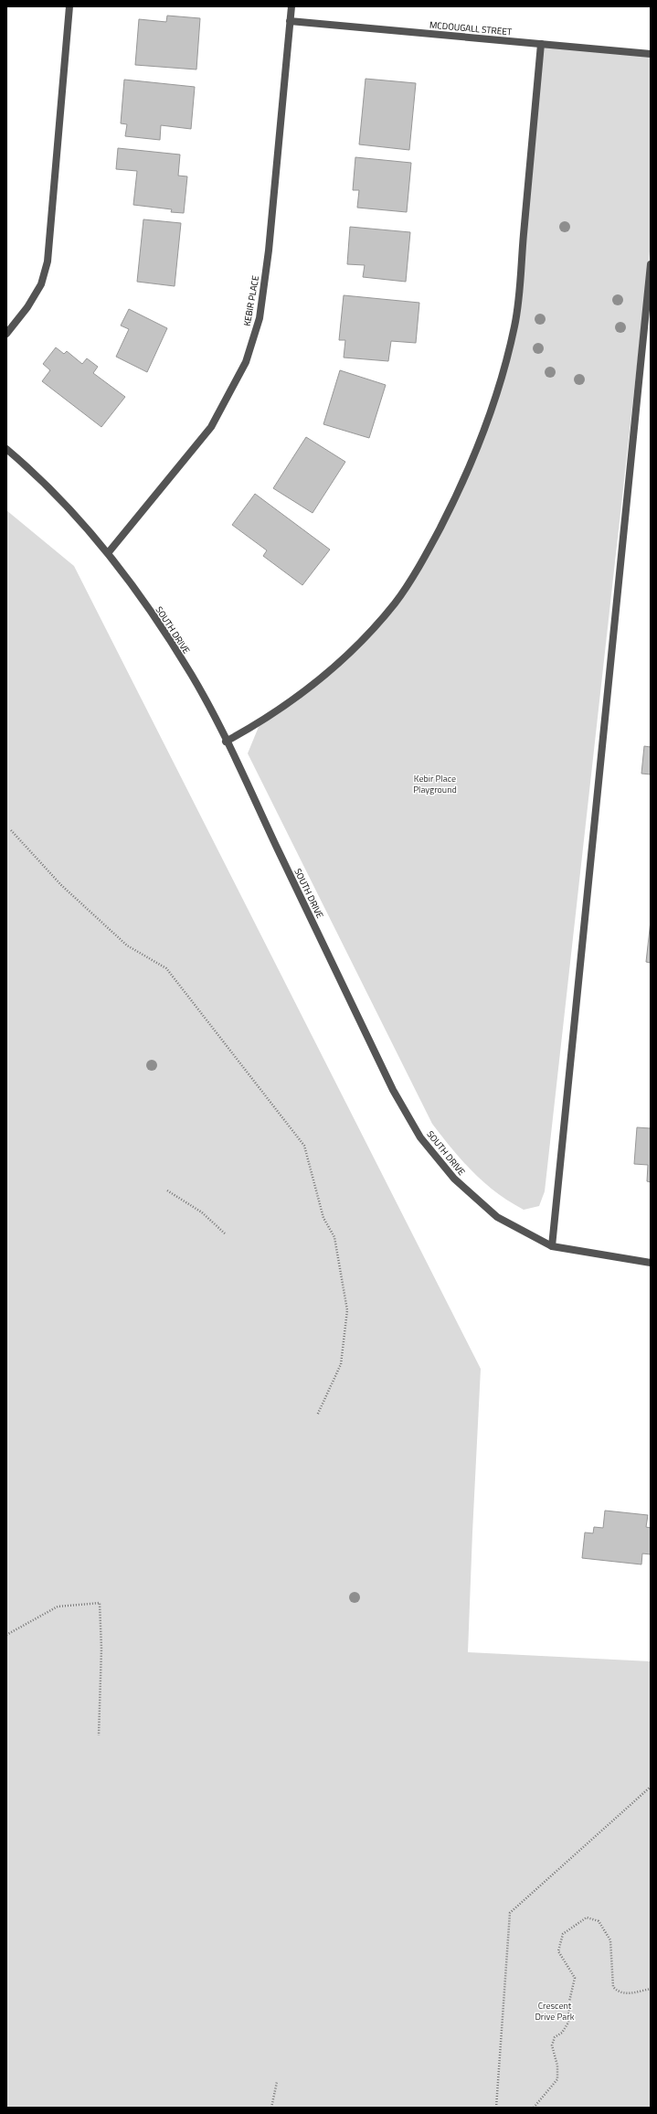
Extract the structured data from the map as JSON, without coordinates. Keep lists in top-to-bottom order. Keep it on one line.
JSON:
{"streets":{"street":["MCDOUGALL STREET","KEBIR PLACE","SOUTH DRIVE"]},"crossings":[["MCDOUGALL STREET","KEBIR PLACE"],["KEBIR PLACE","SOUTH DRIVE"]],"parks":["Kebir Place Playground","Crescent Drive Park"]}
